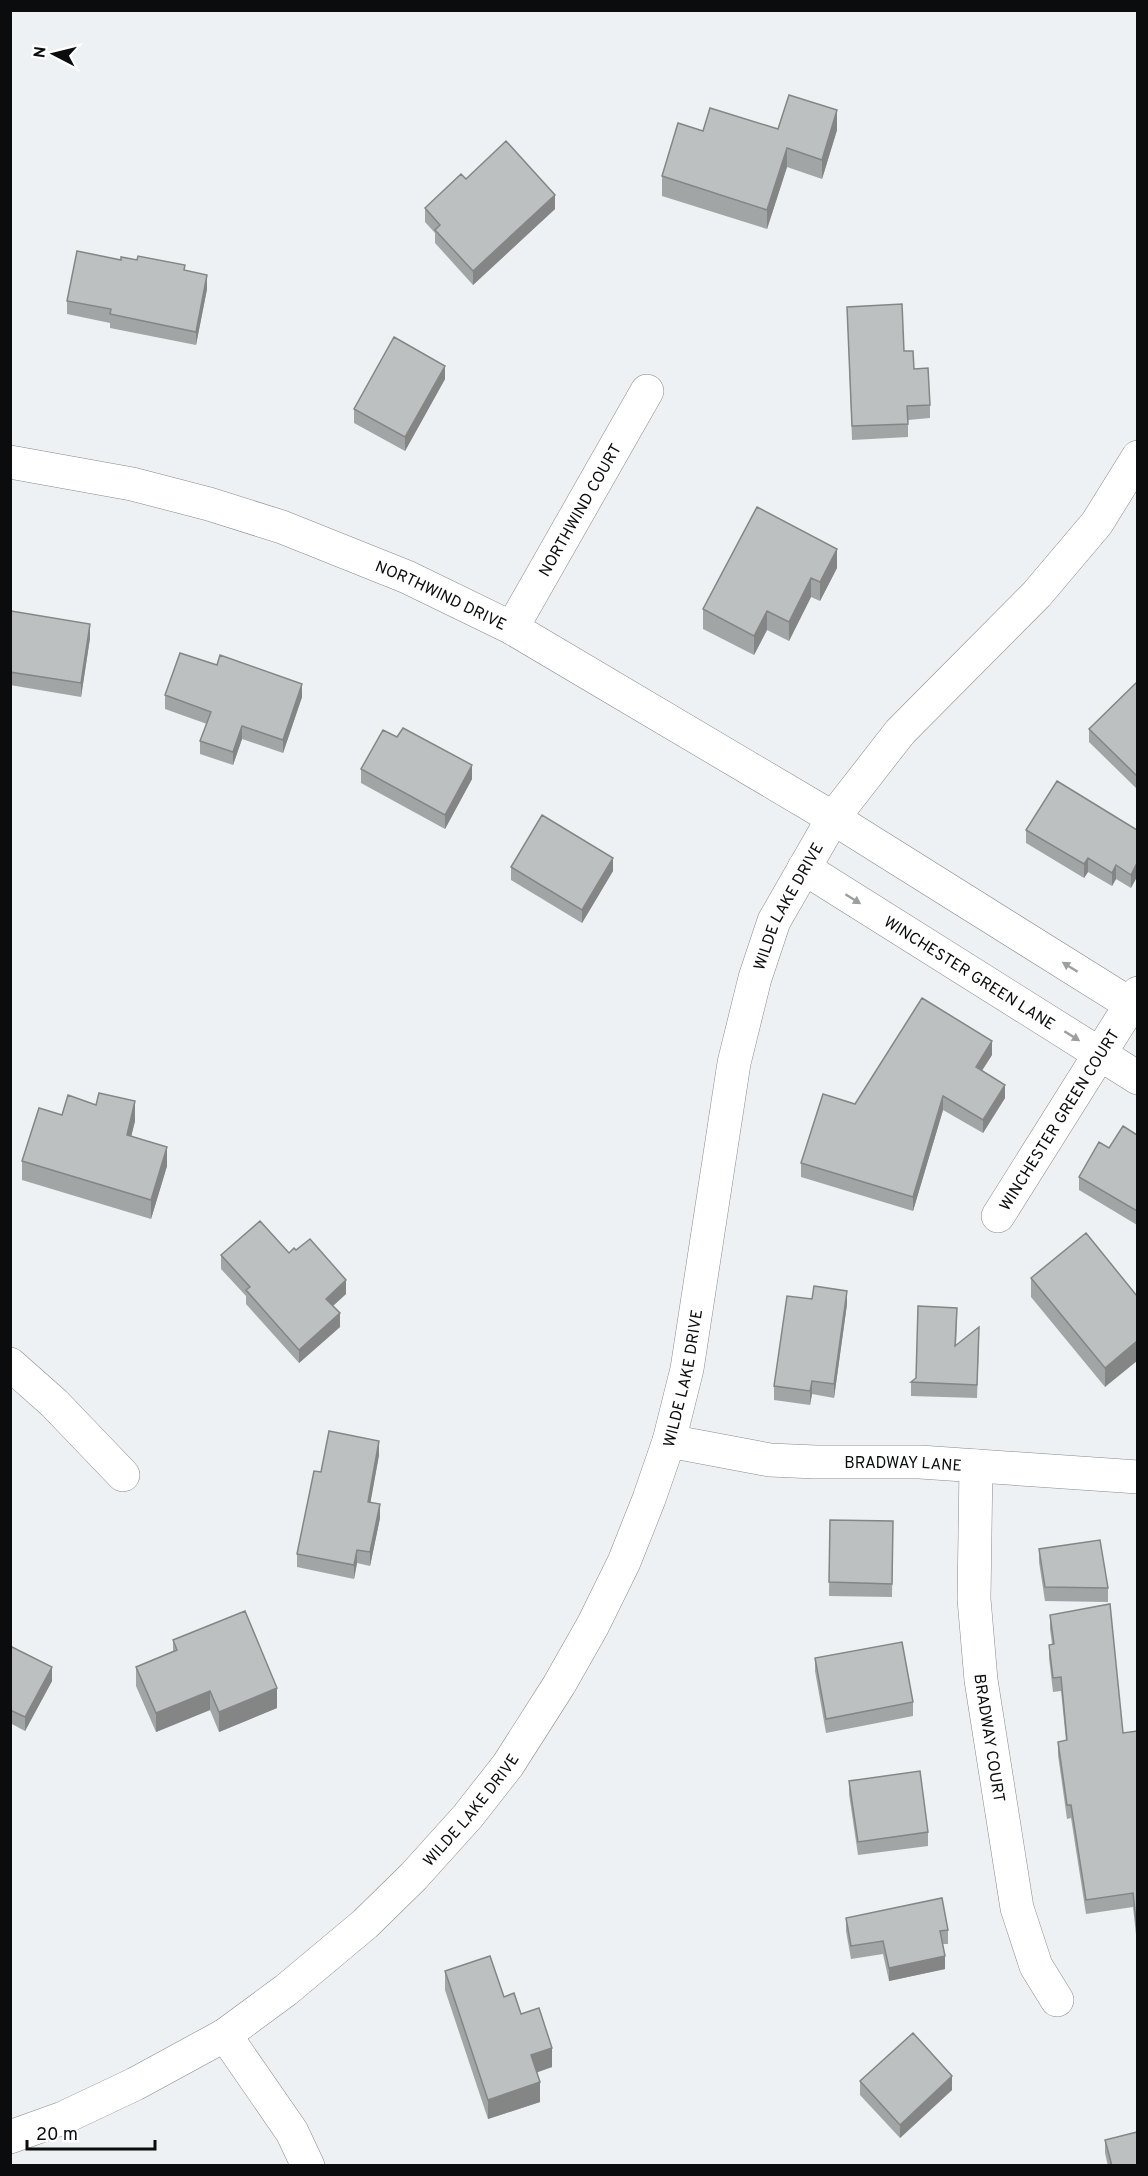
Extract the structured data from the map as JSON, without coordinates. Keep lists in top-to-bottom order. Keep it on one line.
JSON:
{"streets":{"street":["NORTHWIND COURT","NORTHWIND DRIVE","WILDE LAKE DRIVE","WINCHESTER GREEN LANE","WINCHESTER GREEN COURT","BRADWAY LANE","BRADWAY COURT"]},"crossings":[["NORTHWIND COURT","NORTHWIND DRIVE"],["NORTHWIND DRIVE","WILDE LAKE DRIVE"],["WILDE LAKE DRIVE","WINCHESTER GREEN LANE"],["WILDE LAKE DRIVE","BRADWAY LANE"],["WINCHESTER GREEN LANE","WINCHESTER GREEN COURT"],["BRADWAY LANE","BRADWAY COURT"]],"scale_bar":"20 m","north":"left"}
